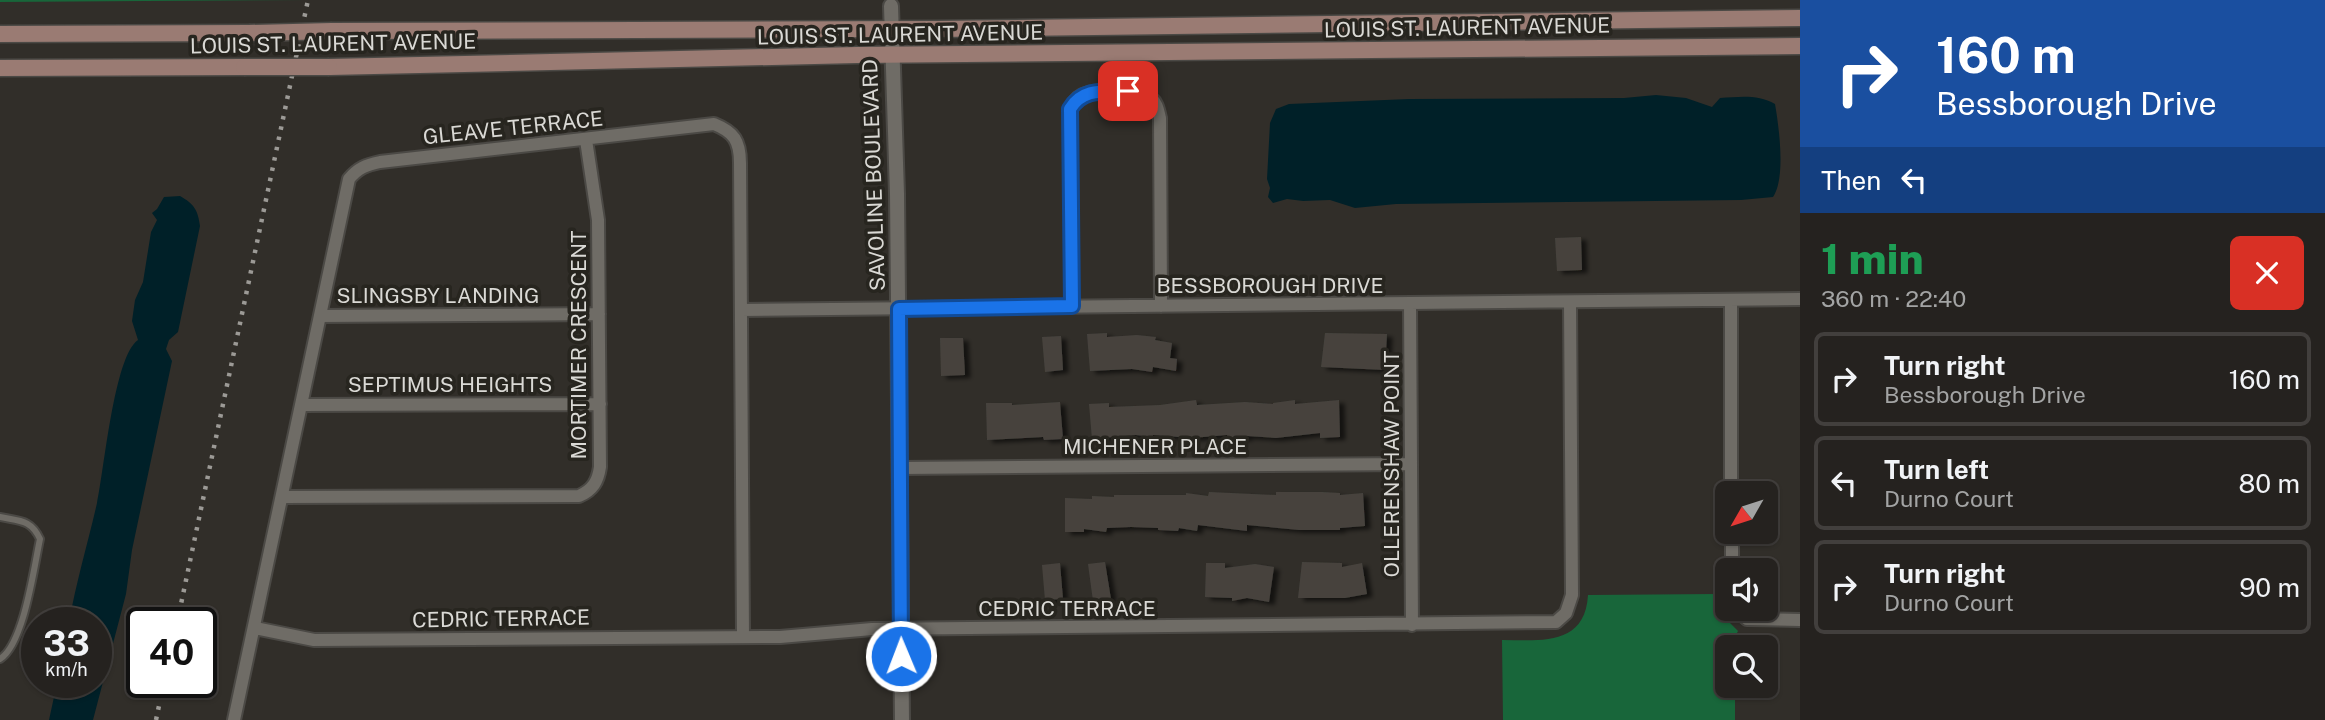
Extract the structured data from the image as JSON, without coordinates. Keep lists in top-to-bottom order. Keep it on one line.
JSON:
{"streets":{"main road":["LOUIS ST. LAURENT AVENUE"],"street":["GLEAVE TERRACE","SAVOLINE BOULEVARD","BESSBOROUGH DRIVE","SLINGSBY LANDING","MORTIMER CRESCENT","SEPTIMUS HEIGHTS","MICHENER PLACE","OLLERENSHAW POINT","CEDRIC TERRACE"]},"crossings":[["LOUIS ST. LAURENT AVENUE","SAVOLINE BOULEVARD"],["GLEAVE TERRACE","BESSBOROUGH DRIVE"],["GLEAVE TERRACE","SLINGSBY LANDING"],["GLEAVE TERRACE","MORTIMER CRESCENT"],["GLEAVE TERRACE","SEPTIMUS HEIGHTS"],["GLEAVE TERRACE","CEDRIC TERRACE"],["SAVOLINE BOULEVARD","BESSBOROUGH DRIVE"],["SAVOLINE BOULEVARD","MICHENER PLACE"],["SAVOLINE BOULEVARD","CEDRIC TERRACE"],["BESSBOROUGH DRIVE","OLLERENSHAW POINT"],["BESSBOROUGH DRIVE","CEDRIC TERRACE"],["SLINGSBY LANDING","MORTIMER CRESCENT"],["MORTIMER CRESCENT","SEPTIMUS HEIGHTS"],["MICHENER PLACE","OLLERENSHAW POINT"],["OLLERENSHAW POINT","CEDRIC TERRACE"]],"north":"bottom left","page":{"turn":["160 m","Bessborough Drive"],"then":"Then","heading":["1 min","360 m · 22:40"],"list":[{"name":"Turn right","note":"Bessborough Drive","value":"160 m"},{"name":"Turn left","note":"Durno Court","value":"80 m"},{"name":"Turn right","note":"Durno Court","value":"90 m"}],"speed":"33 km/h","limit":"40"}}
